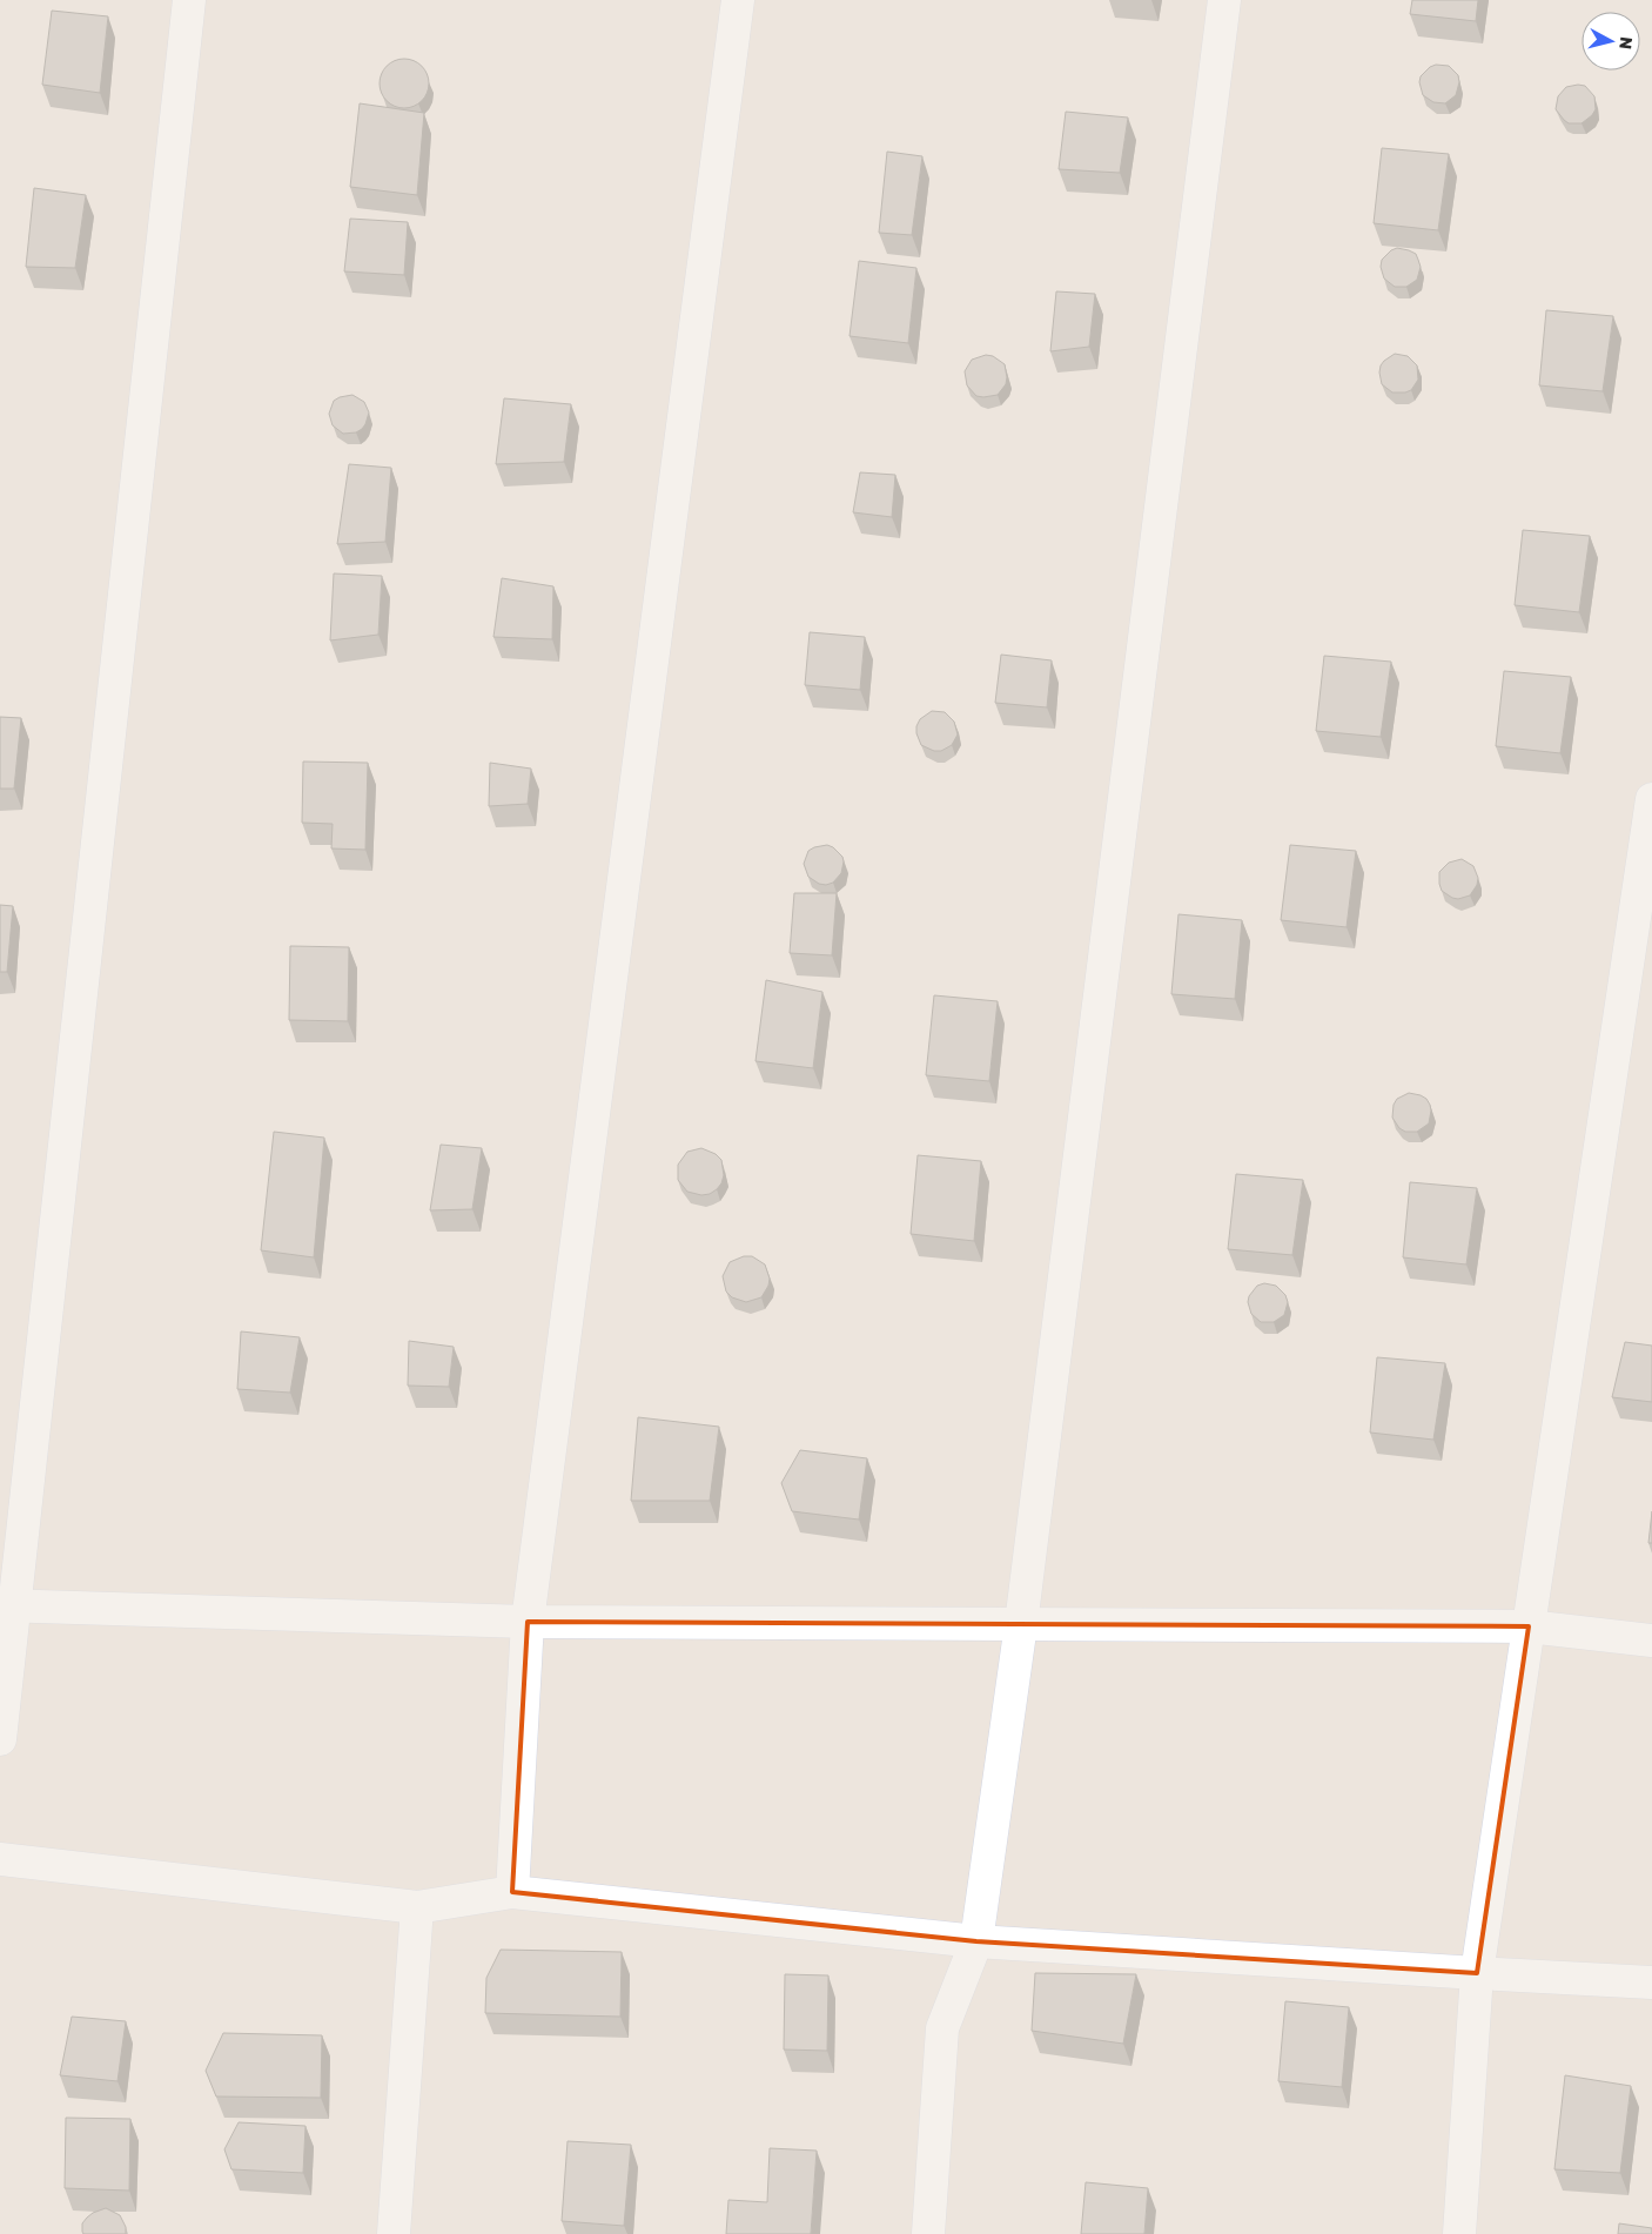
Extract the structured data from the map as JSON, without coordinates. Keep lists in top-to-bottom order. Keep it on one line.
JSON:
{"north":"right"}
